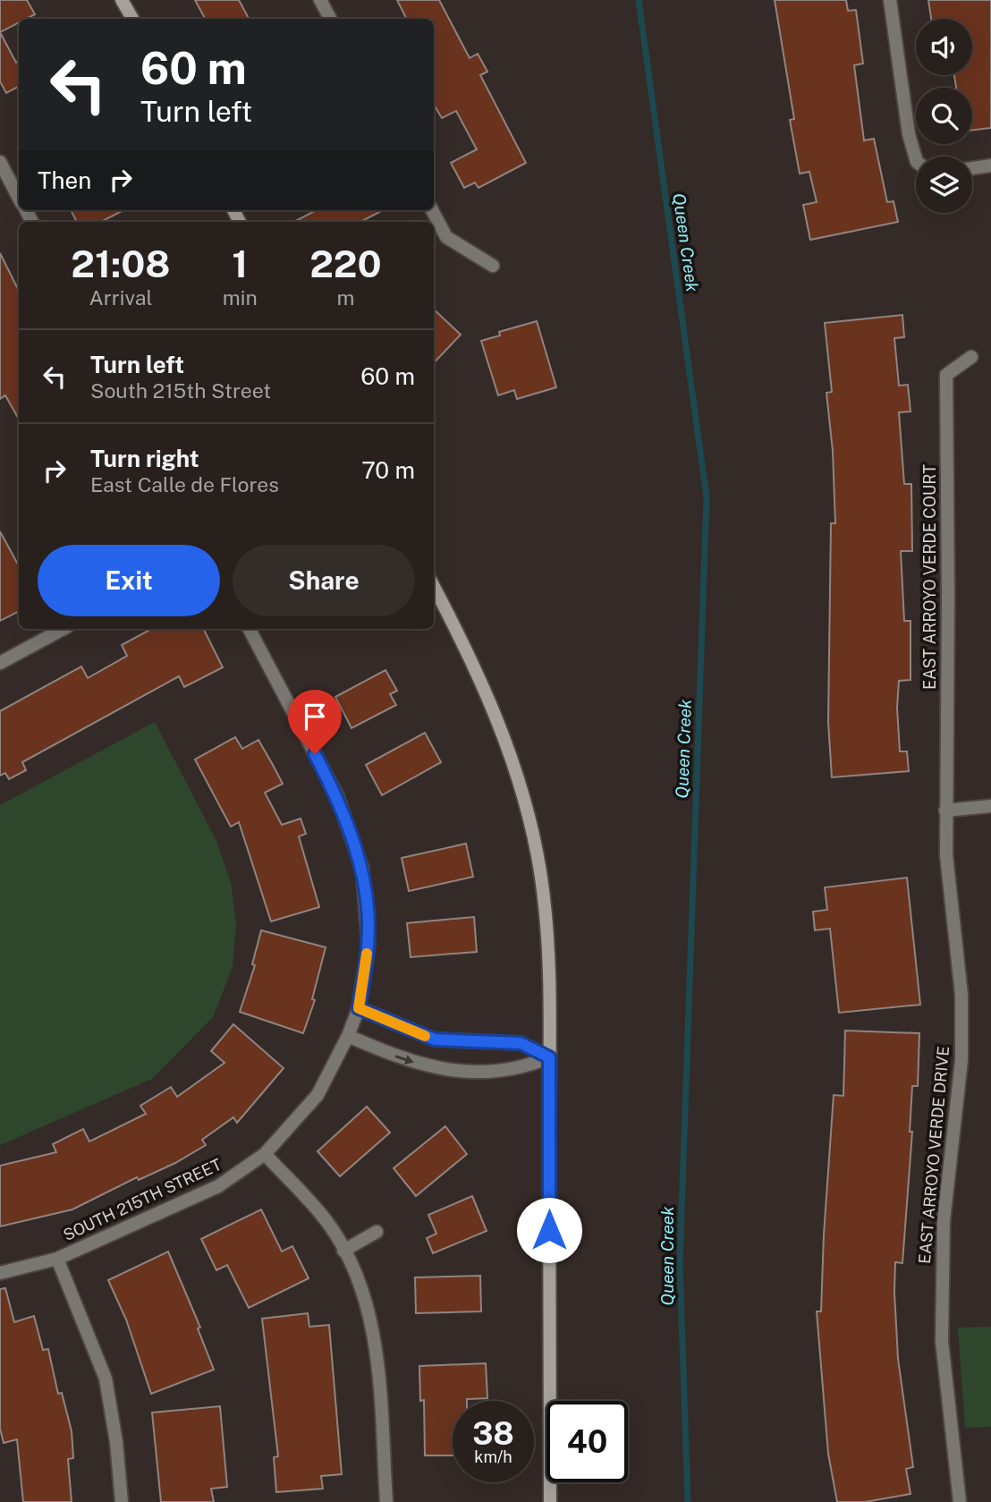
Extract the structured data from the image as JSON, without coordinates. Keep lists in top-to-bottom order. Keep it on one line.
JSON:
{"streets":{"street":["EAST ARROYO VERDE COURT","EAST ARROYO VERDE DRIVE","SOUTH 215TH STREET"]},"crossings":[["EAST ARROYO VERDE COURT","EAST ARROYO VERDE DRIVE"]],"water":["Queen Creek"],"page":{"turn":["60 m","Turn left"],"then":"Then","eta":["21:08","Arrival","1","min","220","m"],"list":[{"name":"Turn left","note":"South 215th Street","value":"60 m"},{"name":"Turn right","note":"East Calle de Flores","value":"70 m"}],"buttons":["Exit","Share"],"speed":"38 km/h","limit":"40"}}
